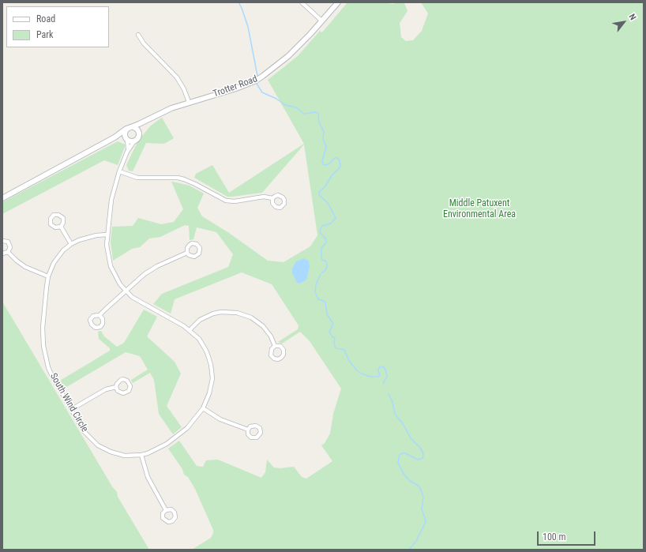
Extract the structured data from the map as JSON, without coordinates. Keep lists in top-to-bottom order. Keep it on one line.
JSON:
{"streets":{"street":["Trotter Road","South Wind Circle"]},"crossings":[["Trotter Road","South Wind Circle"]],"parks":["Middle Patuxent Environmental Area"],"legend":["Road","Park"],"scale_bar":"100 m","north":"top right"}
